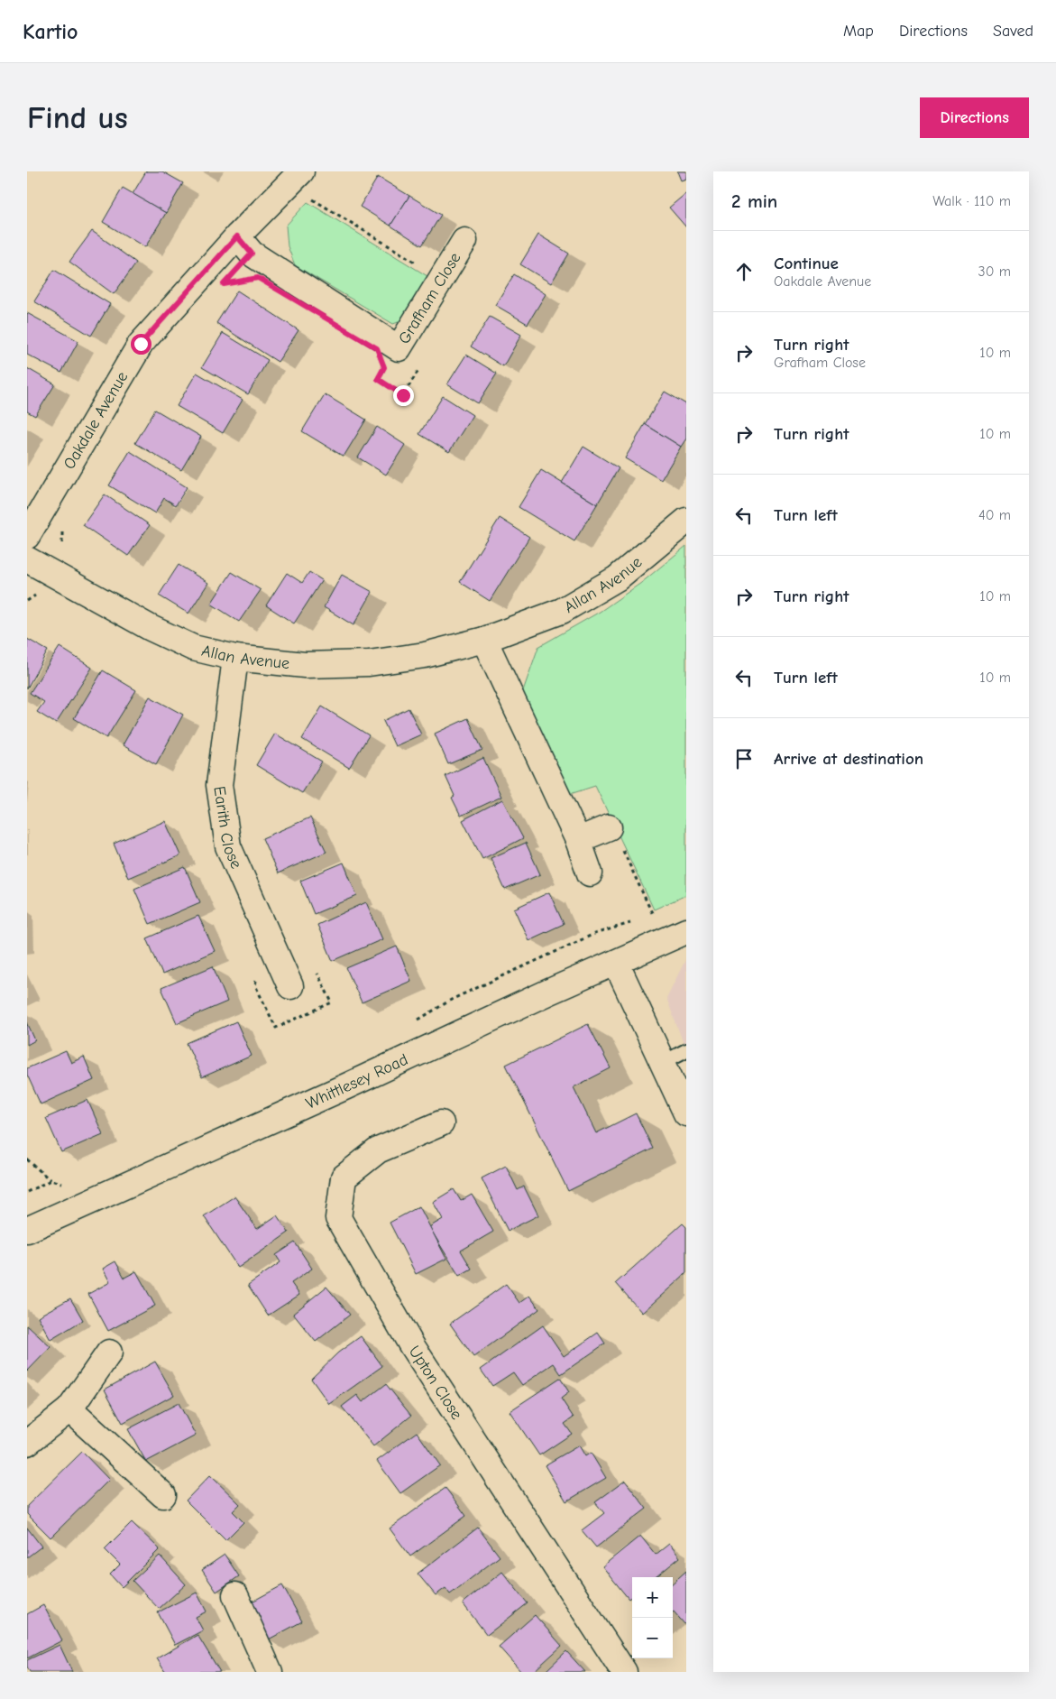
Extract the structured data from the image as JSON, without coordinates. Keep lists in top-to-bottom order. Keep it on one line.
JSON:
{"streets":{"street":["Grafham Close","Oakdale Avenue","Allan Avenue","Earith Close","Whittlesey Road","Upton Close"]},"crossings":[["Grafham Close","Oakdale Avenue"],["Allan Avenue","Earith Close"]],"page":{"header":"Kartio","nav":["Map","Directions","Saved"],"buttons":"Directions","title":"Find us","heading":["2 min","Walk · 110 m"],"list":[["Continue","Oakdale Avenue","30 m"],["Turn right","Grafham Close","10 m"],["Turn right","10 m"],["Turn left","40 m"],["Turn right","10 m"],["Turn left","10 m"],"Arrive at destination"],"map_buttons":["+","−"]}}
